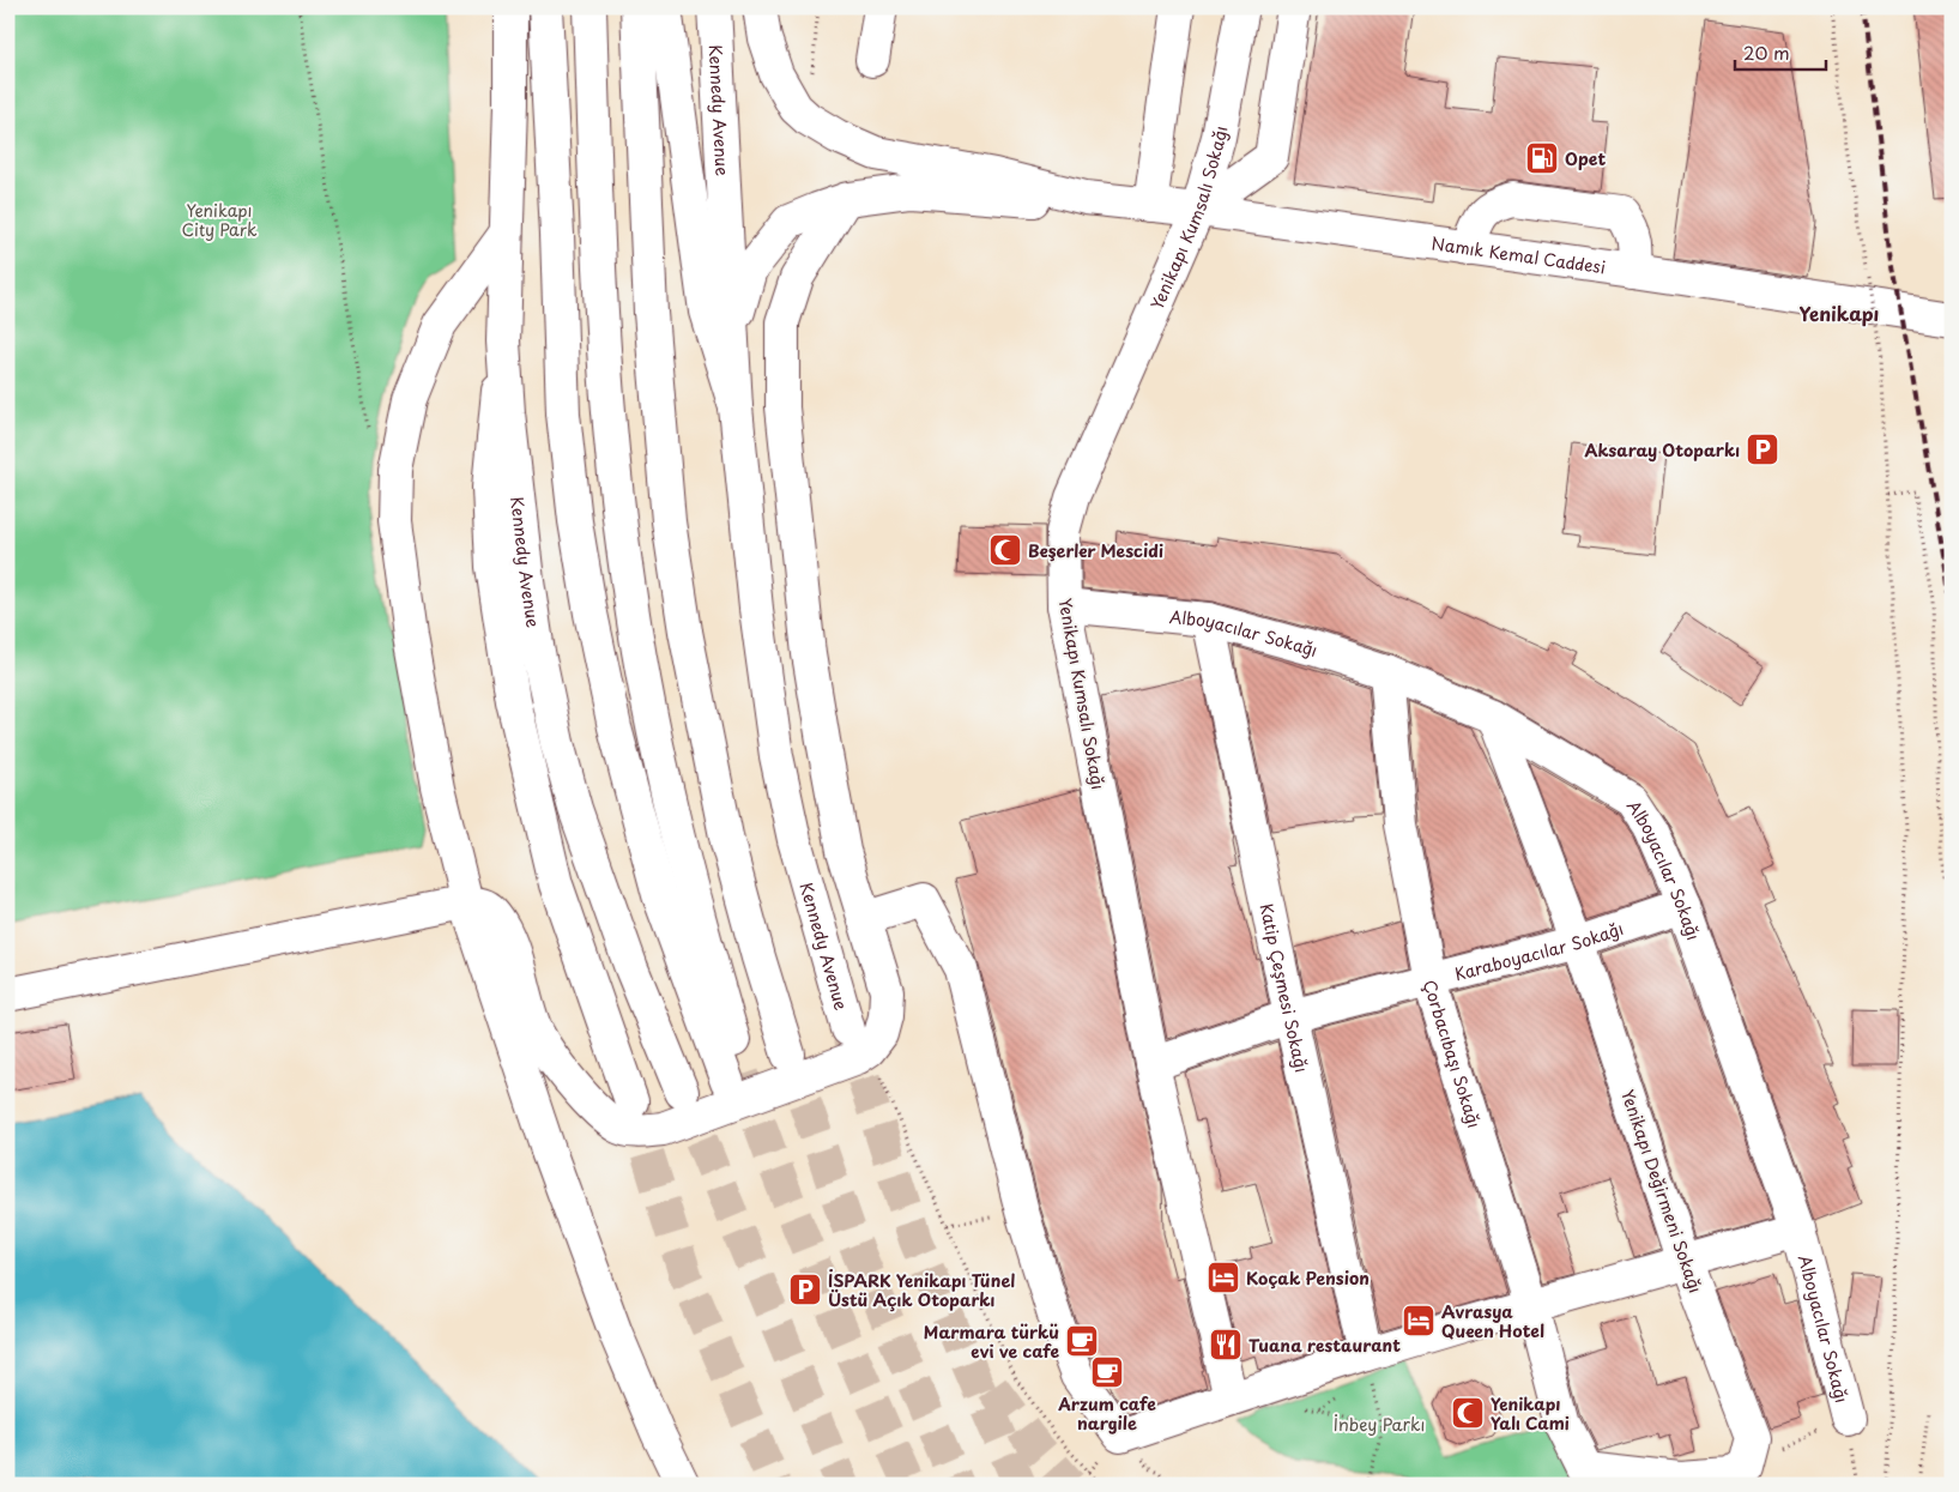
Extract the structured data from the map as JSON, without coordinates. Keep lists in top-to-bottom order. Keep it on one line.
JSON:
{"streets":{"main road":["Kennedy Avenue","Yenikapı Kumsalı Sokağı","Namık Kemal Caddesi","Alboyacılar Sokağı","Karaboyacılar Sokağı","Katip Çeşmesi Sokağı","Çorbacıbaşı Sokağı","Yenikapı Değirmeni Sokağı"]},"crossings":[["Yenikapı Kumsalı Sokağı","Namık Kemal Caddesi"],["Yenikapı Kumsalı Sokağı","Alboyacılar Sokağı"],["Yenikapı Kumsalı Sokağı","Karaboyacılar Sokağı"],["Alboyacılar Sokağı","Karaboyacılar Sokağı"],["Alboyacılar Sokağı","Katip Çeşmesi Sokağı"],["Alboyacılar Sokağı","Çorbacıbaşı Sokağı"],["Alboyacılar Sokağı","Yenikapı Değirmeni Sokağı"],["Karaboyacılar Sokağı","Katip Çeşmesi Sokağı"],["Karaboyacılar Sokağı","Çorbacıbaşı Sokağı"],["Karaboyacılar Sokağı","Yenikapı Değirmeni Sokağı"],["Çorbacıbaşı Sokağı","Yenikapı Değirmeni Sokağı"]],"districts":["Yenikapı"],"parks":["Yenikapı City Park","İnbey Parkı"],"places":{"fuel station":["Opet"],"parking":["Aksaray Otoparkı","İSPARK Yenikapı Tünel Üstü Açık Otoparkı"],"mosque":["Beşerler Mescidi","Yenikapı Yalı Cami"],"hotel":["Koçak Pension","Avrasya Queen Hotel"],"cafe":["Marmara türkü evi ve cafe","Arzum cafe nargile"],"restaurant":["Tuana restaurant"]},"scale_bar":"20 m"}
